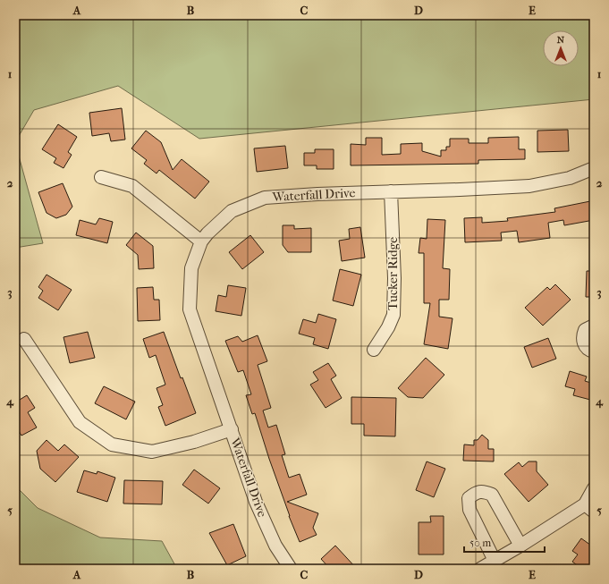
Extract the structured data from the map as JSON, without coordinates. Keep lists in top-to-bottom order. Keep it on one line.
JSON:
{"streets":{"street":["Waterfall Drive","Tucker Ridge"]},"crossings":[["Waterfall Drive","Tucker Ridge"]],"scale_bar":"50 m","north":"top","grid":{"columns":["A","B","C","D","E"],"rows":["1","2","3","4","5"]}}
